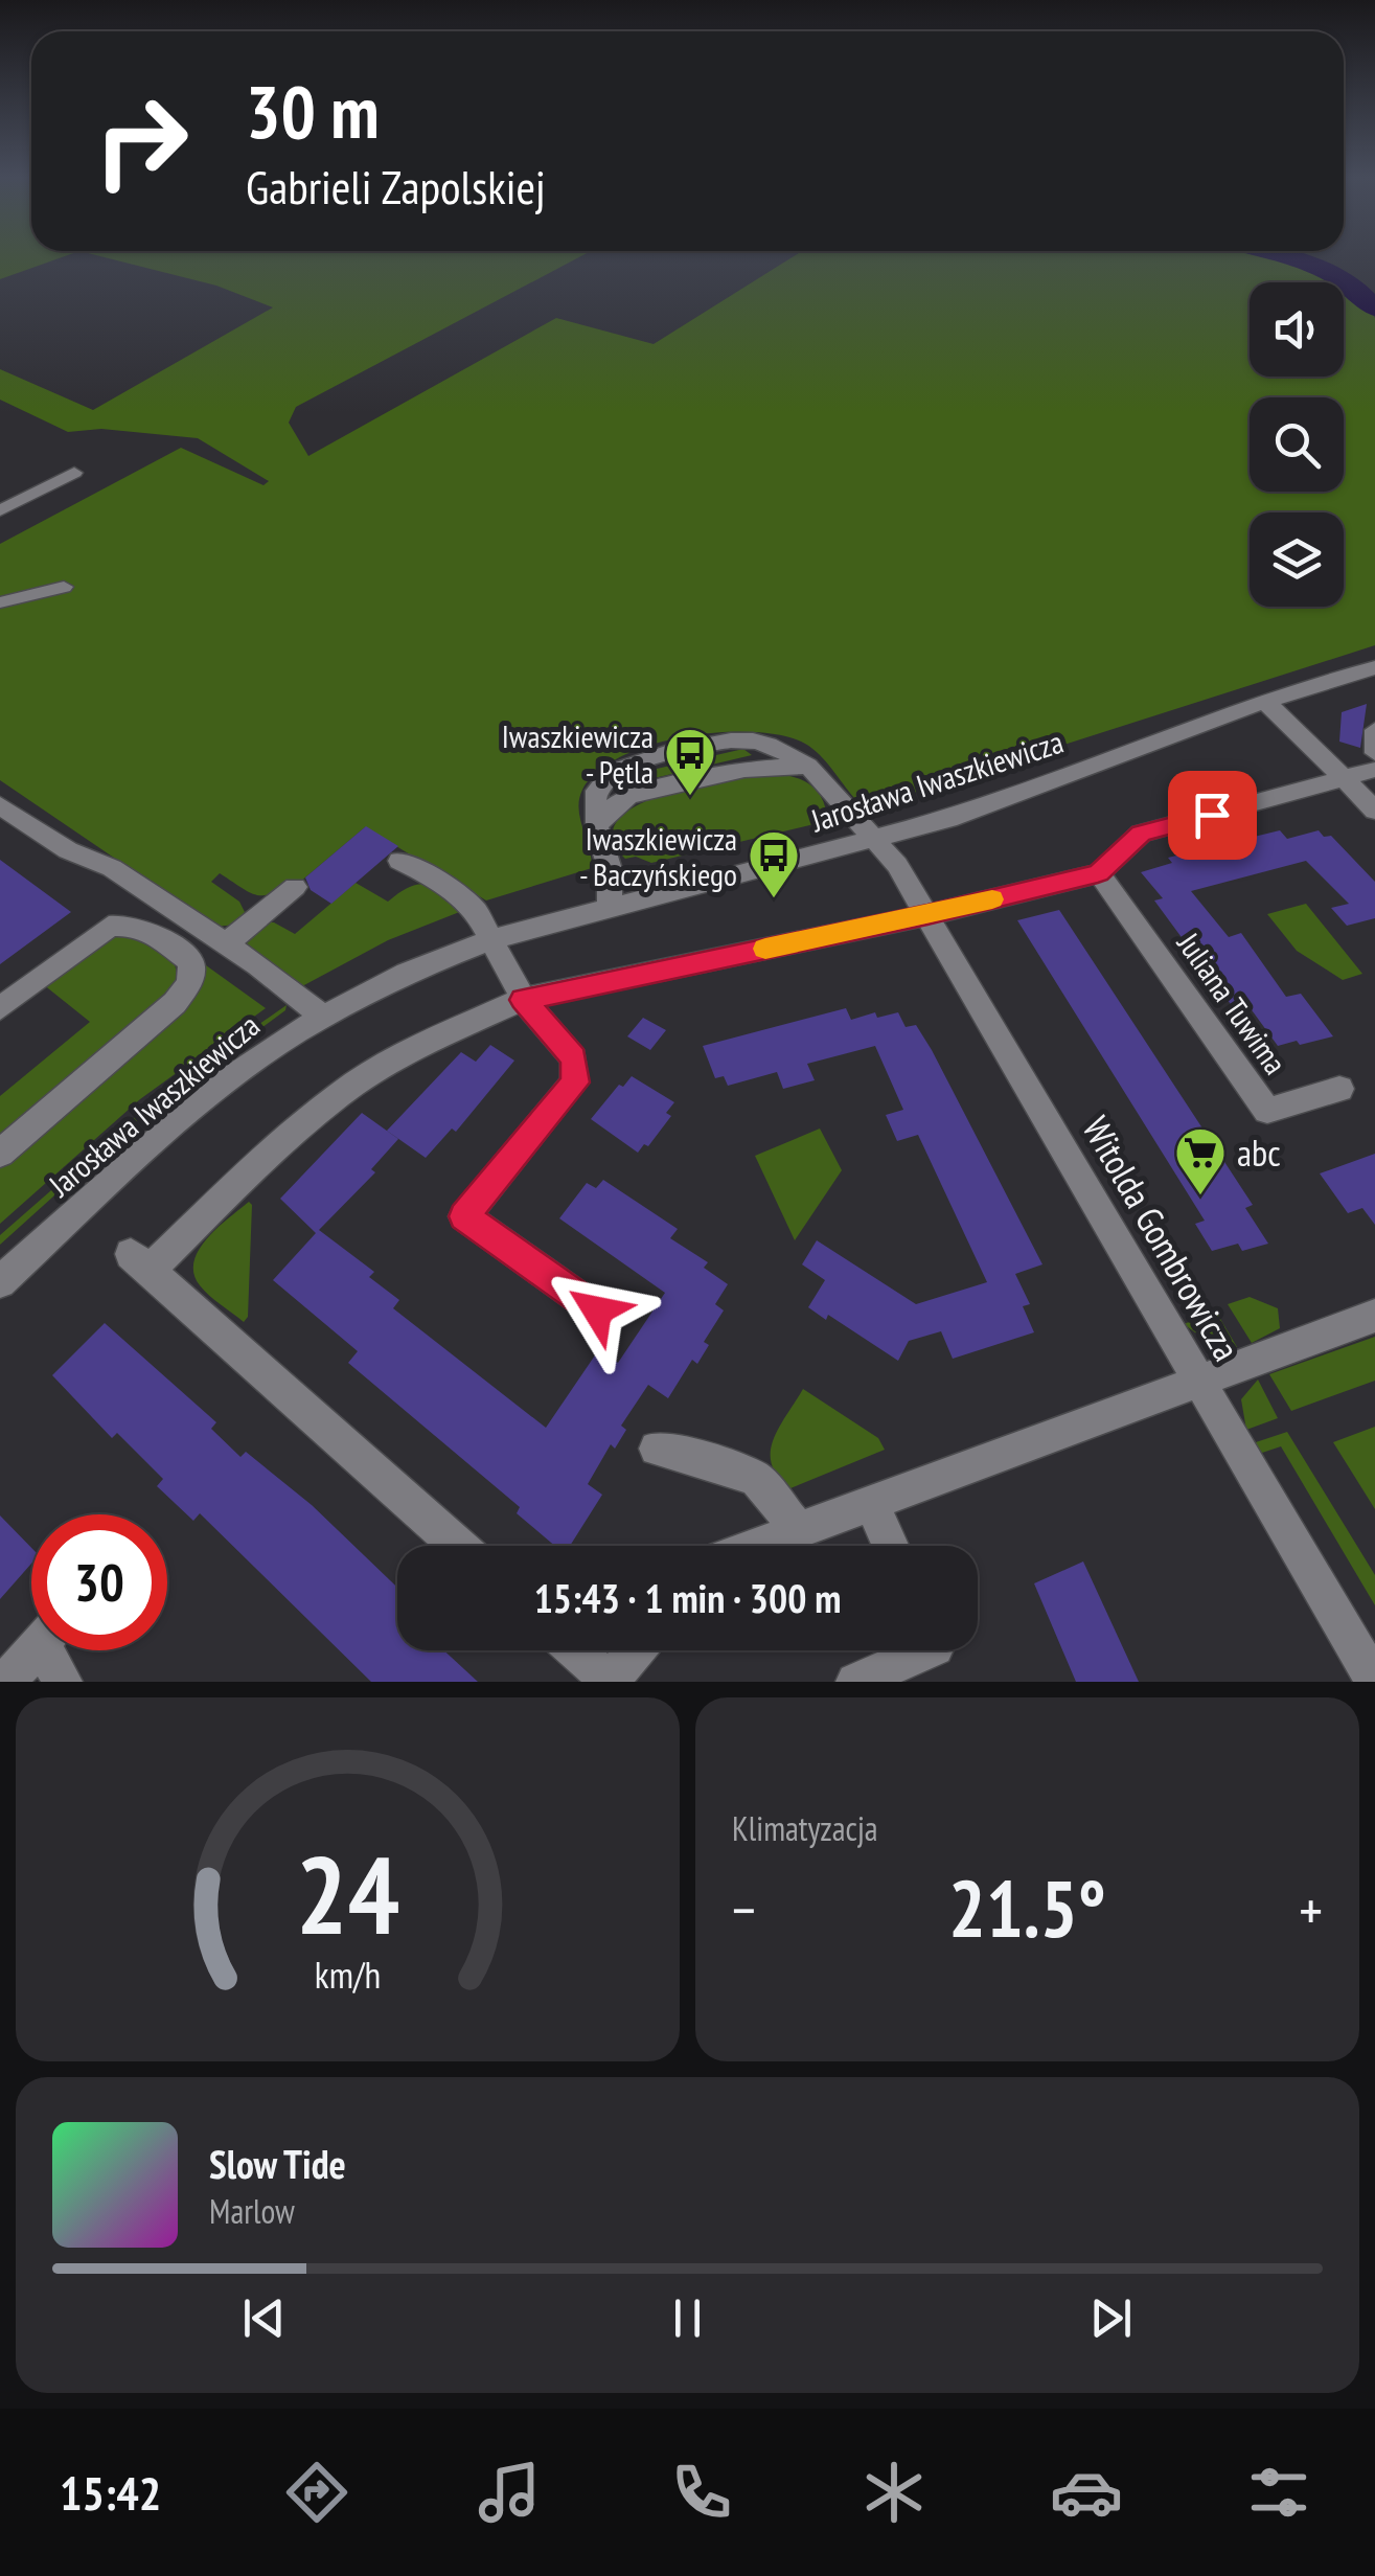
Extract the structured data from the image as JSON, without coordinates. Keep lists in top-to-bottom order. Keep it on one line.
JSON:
{"streets":{"street":["Jarosława Iwaszkiewicza","Juliana Tuwima","Witolda Gombrowicza"]},"crossings":[["Jarosława Iwaszkiewicza","Witolda Gombrowicza"]],"places":{"bus stop":["Iwaszkiewicza - Pętla","Iwaszkiewicza - Baczyńskiego"],"supermarket":["abc"]},"page":{"turn":["30 m","Gabrieli Zapolskiej"],"limit":"30","trip":"15:43 · 1 min · 300 m","tile":"Klimatyzacja","heat":["−","21.5°","+"],"song":["Slow Tide","Marlow"],"tabs":"15:42","gauge":["24","km/h"]}}
